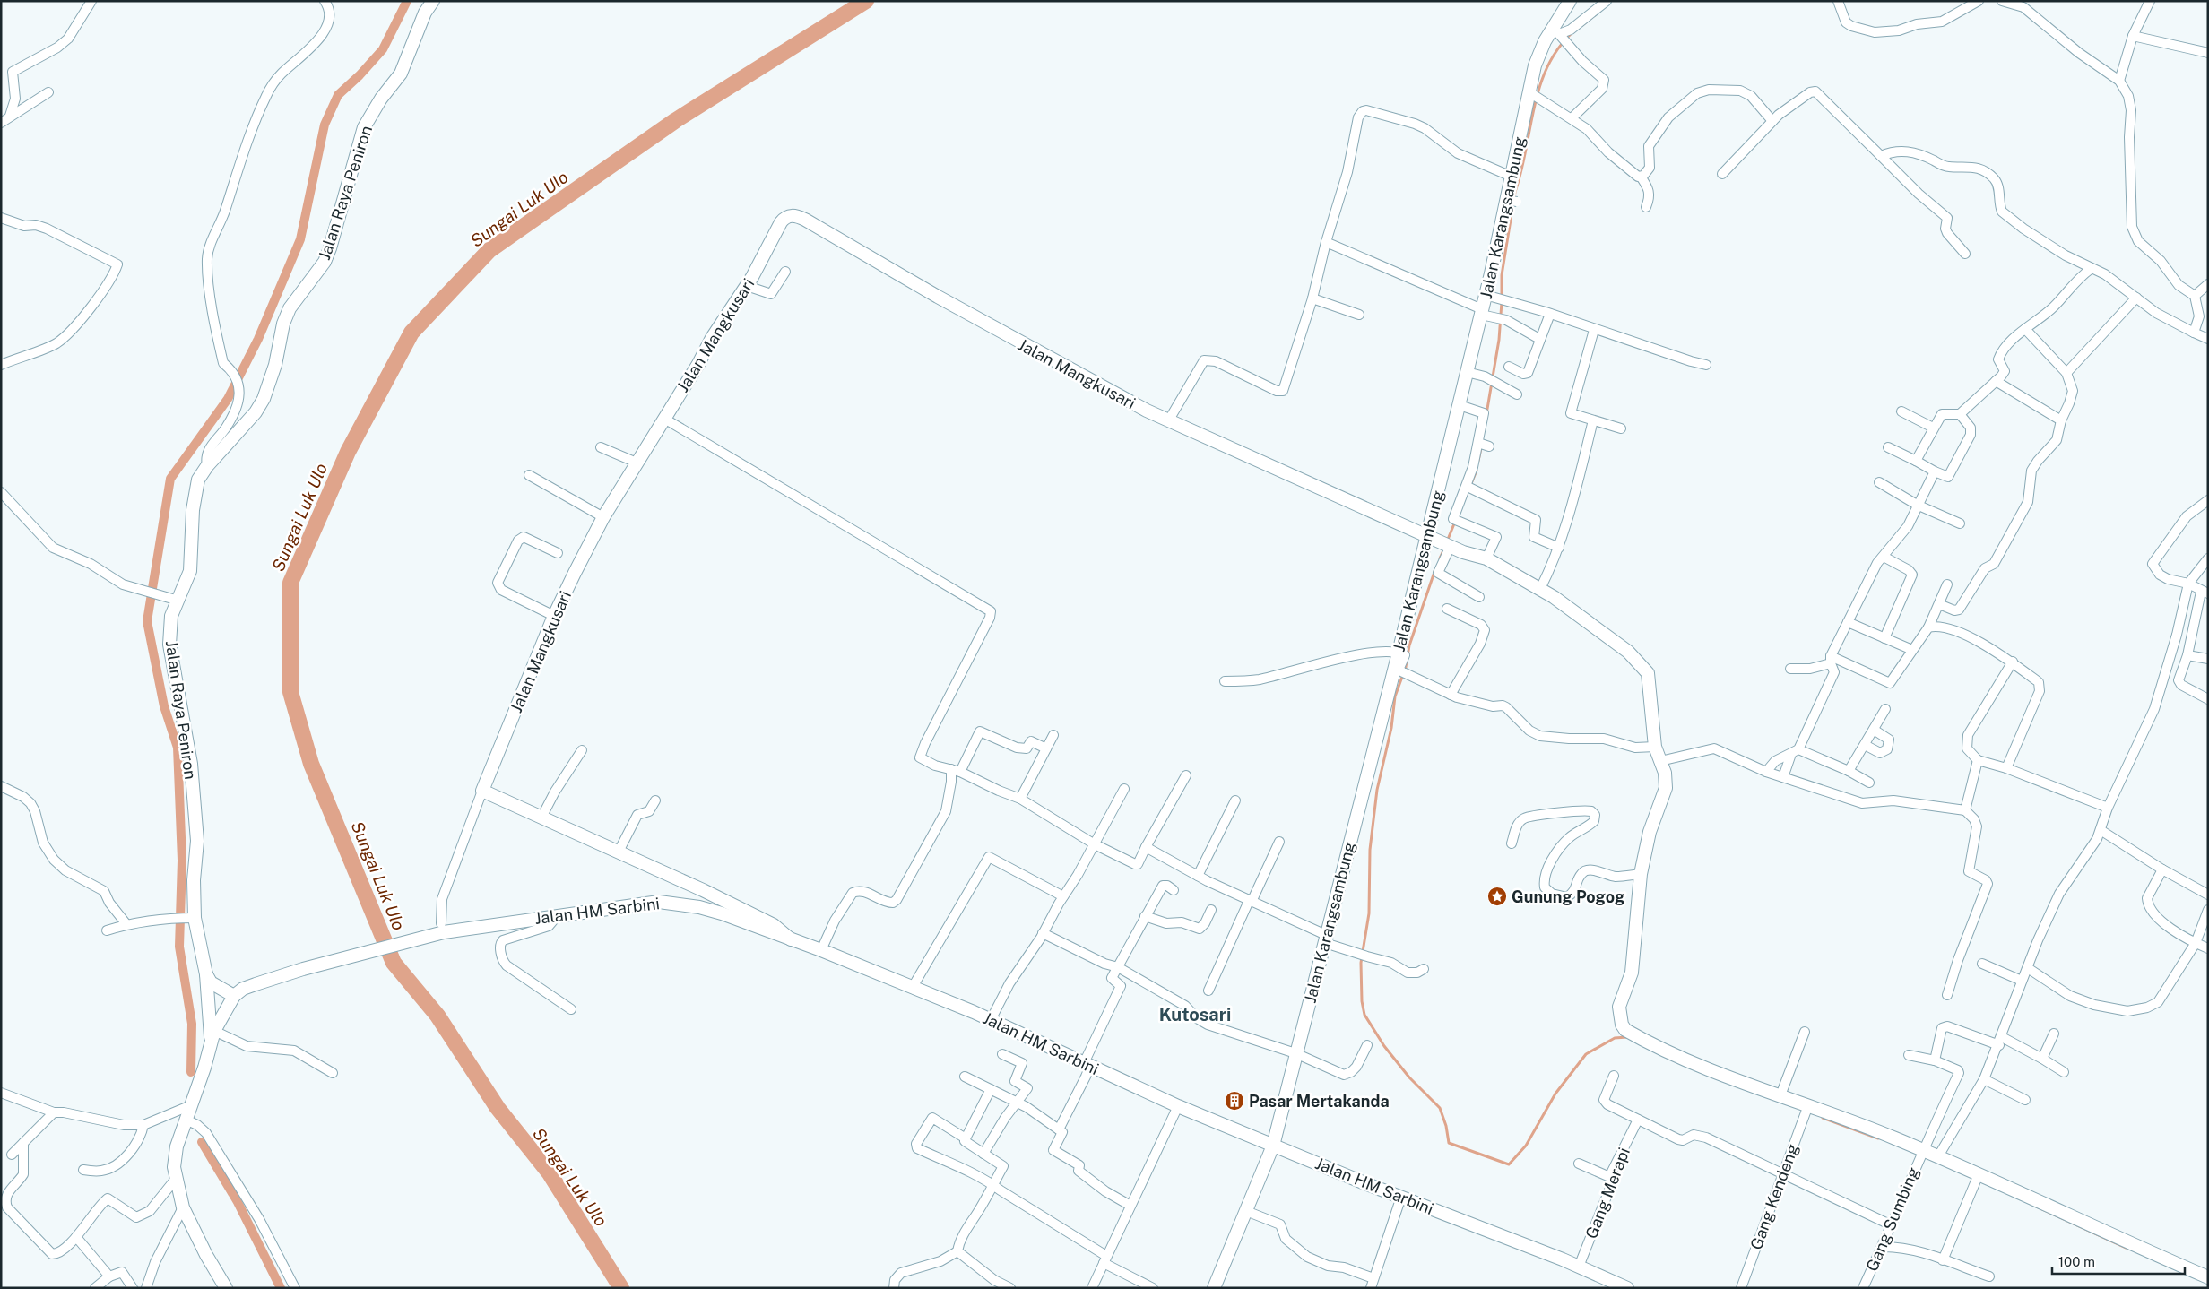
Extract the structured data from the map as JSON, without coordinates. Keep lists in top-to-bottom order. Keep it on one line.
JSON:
{"streets":{"main road":["Jalan Raya Peniron","Jalan Karangsambung","Jalan Mangkusari","Jalan HM Sarbini"],"street":["Gang Merapi","Gang Kendeng","Gang Sumbing"]},"crossings":[["Jalan Karangsambung","Jalan Mangkusari"],["Jalan Karangsambung","Jalan HM Sarbini"],["Jalan HM Sarbini","Gang Merapi"]],"districts":["Kutosari"],"water":["Sungai Luk Ulo"],"places":{"place":["Gunung Pogog"],"building":["Pasar Mertakanda"]},"scale_bar":"100 m"}
